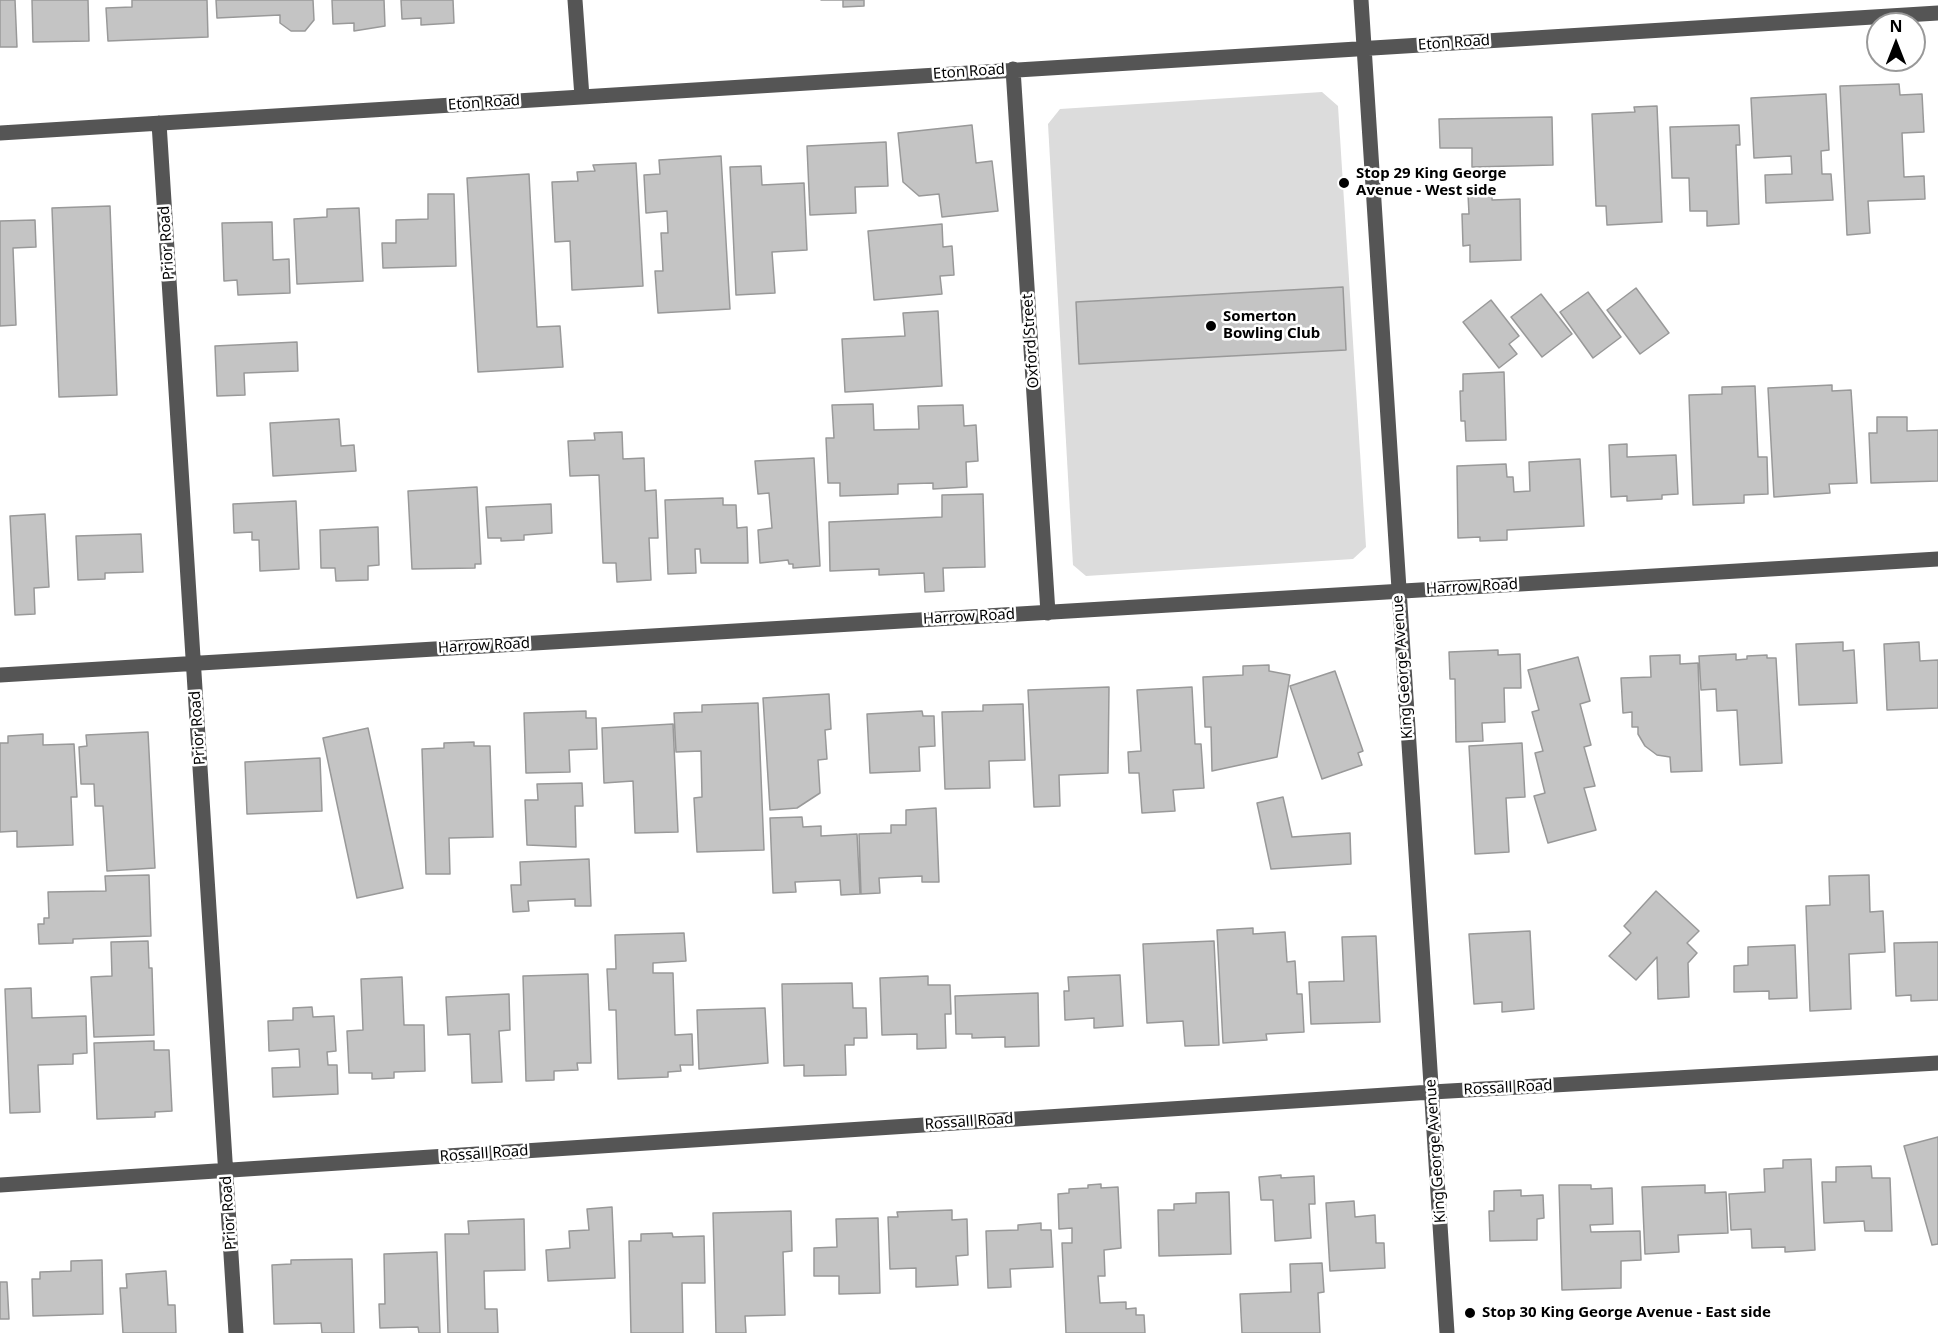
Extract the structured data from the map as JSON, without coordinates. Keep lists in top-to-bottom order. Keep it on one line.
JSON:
{"streets":{"street":["Eton Road","Prior Road","Oxford Street","Harrow Road","King George Avenue","Rossall Road"]},"crossings":[["Eton Road","Prior Road"],["Eton Road","Oxford Street"],["Eton Road","King George Avenue"],["Prior Road","Harrow Road"],["Prior Road","Rossall Road"],["Oxford Street","Harrow Road"],["Harrow Road","King George Avenue"],["King George Avenue","Rossall Road"]],"places":["Stop 29 King George Avenue - West side","Somerton Bowling Club","Stop 30 King George Avenue - East side"],"north":"top"}
